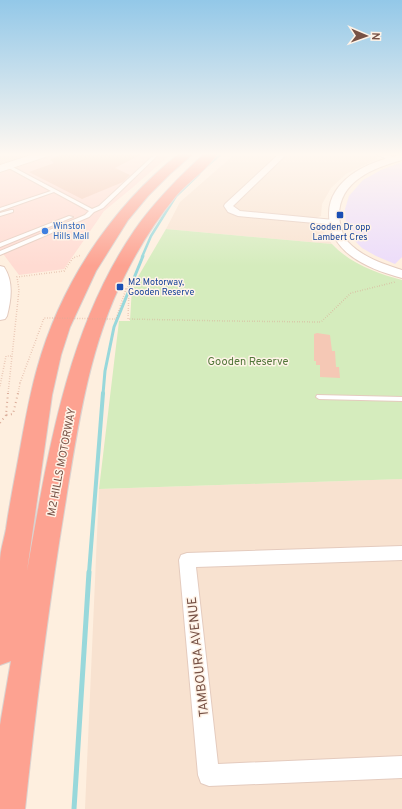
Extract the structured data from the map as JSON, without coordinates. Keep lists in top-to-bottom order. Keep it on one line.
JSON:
{"streets":{"highway":["M2 HILLS MOTORWAY"],"street":["TAMBOURA AVENUE"]},"parks":["Gooden Reserve"],"places":{"transit":["Gooden Dr opp Lambert Cres","M2 Motorway, Gooden Reserve"],"other":["Winston Hills Mall"]},"north":"right"}
